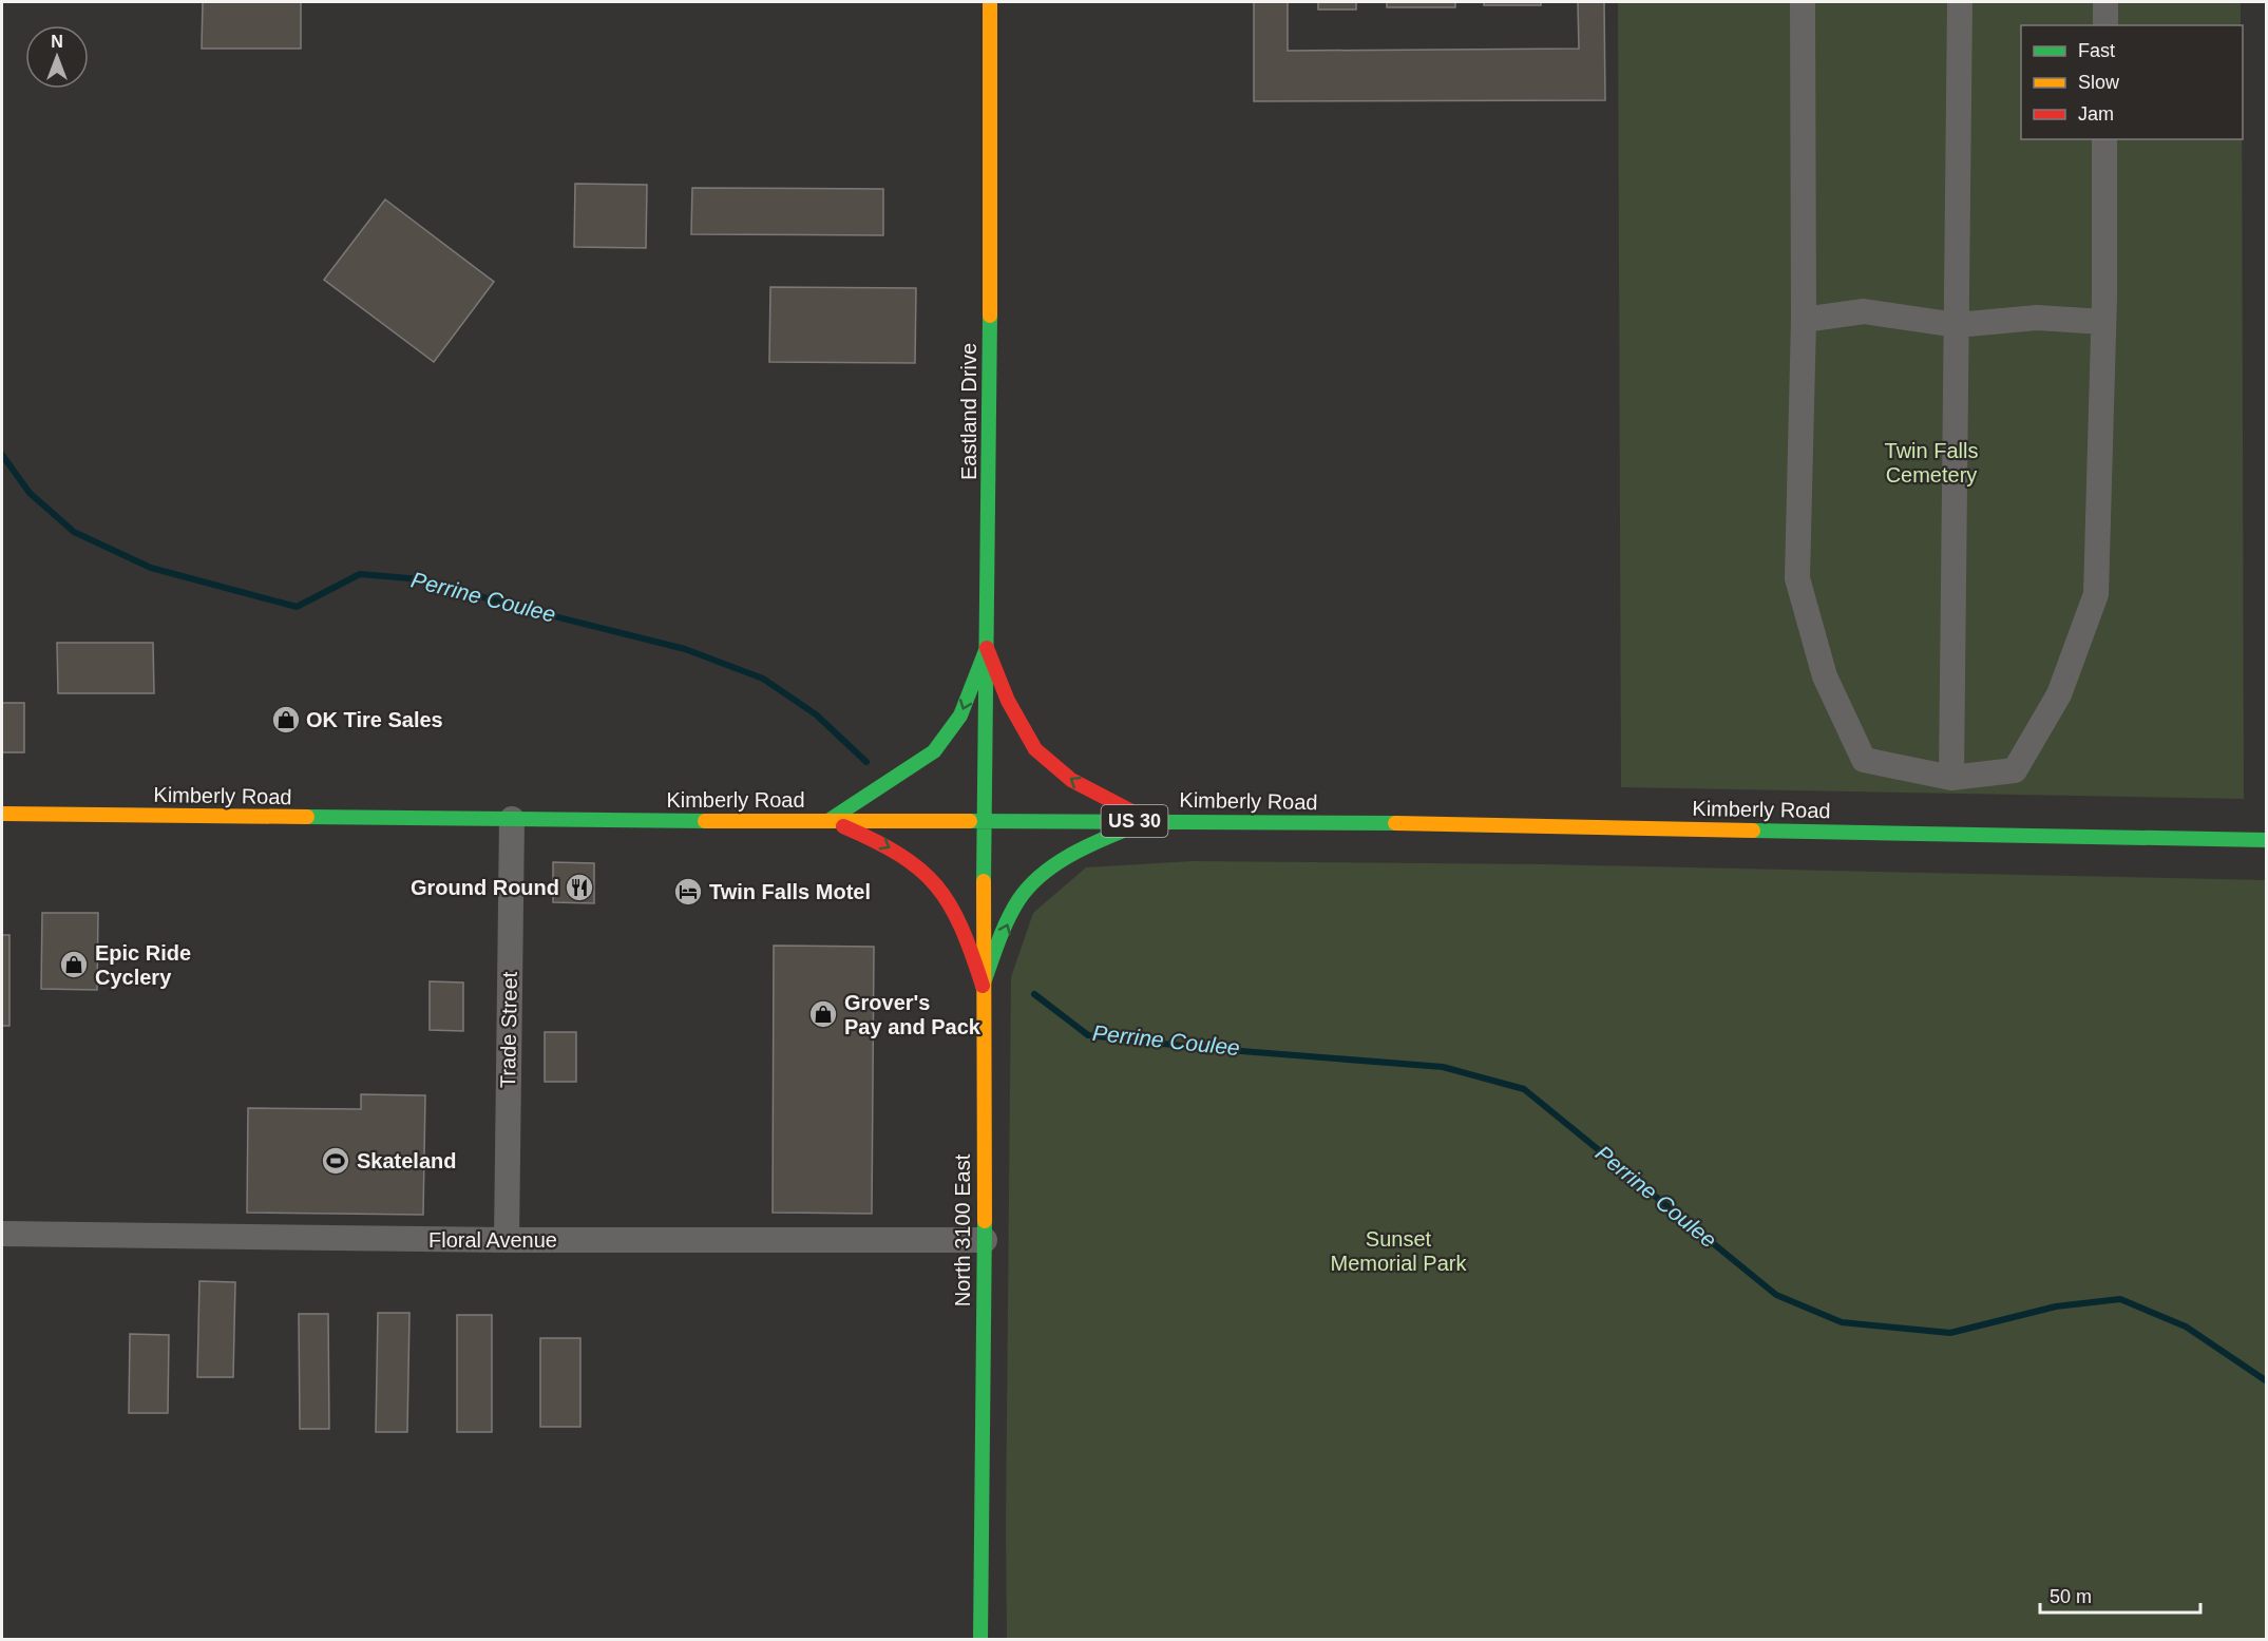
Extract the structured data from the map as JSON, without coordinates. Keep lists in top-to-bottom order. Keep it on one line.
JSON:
{"streets":{"main road":["Eastland Drive","Kimberly Road","US 30","North 3100 East"],"street":["Trade Street","Floral Avenue"]},"crossings":[["Eastland Drive","Kimberly Road"],["Eastland Drive","North 3100 East"],["Kimberly Road","Trade Street"],["Kimberly Road","North 3100 East"],["Trade Street","Floral Avenue"],["North 3100 East","Floral Avenue"]],"water":["Perrine Coulee"],"parks":["Twin Falls Cemetery","Sunset Memorial Park"],"places":{"shop":["OK Tire Sales","Epic Ride Cyclery","Grover's Pay and Pack"],"restaurant":["Ground Round"],"hotel":["Twin Falls Motel"],"sports":["Skateland"]},"legend":["Fast","Slow","Jam"],"scale_bar":"50 m","north":"top"}
